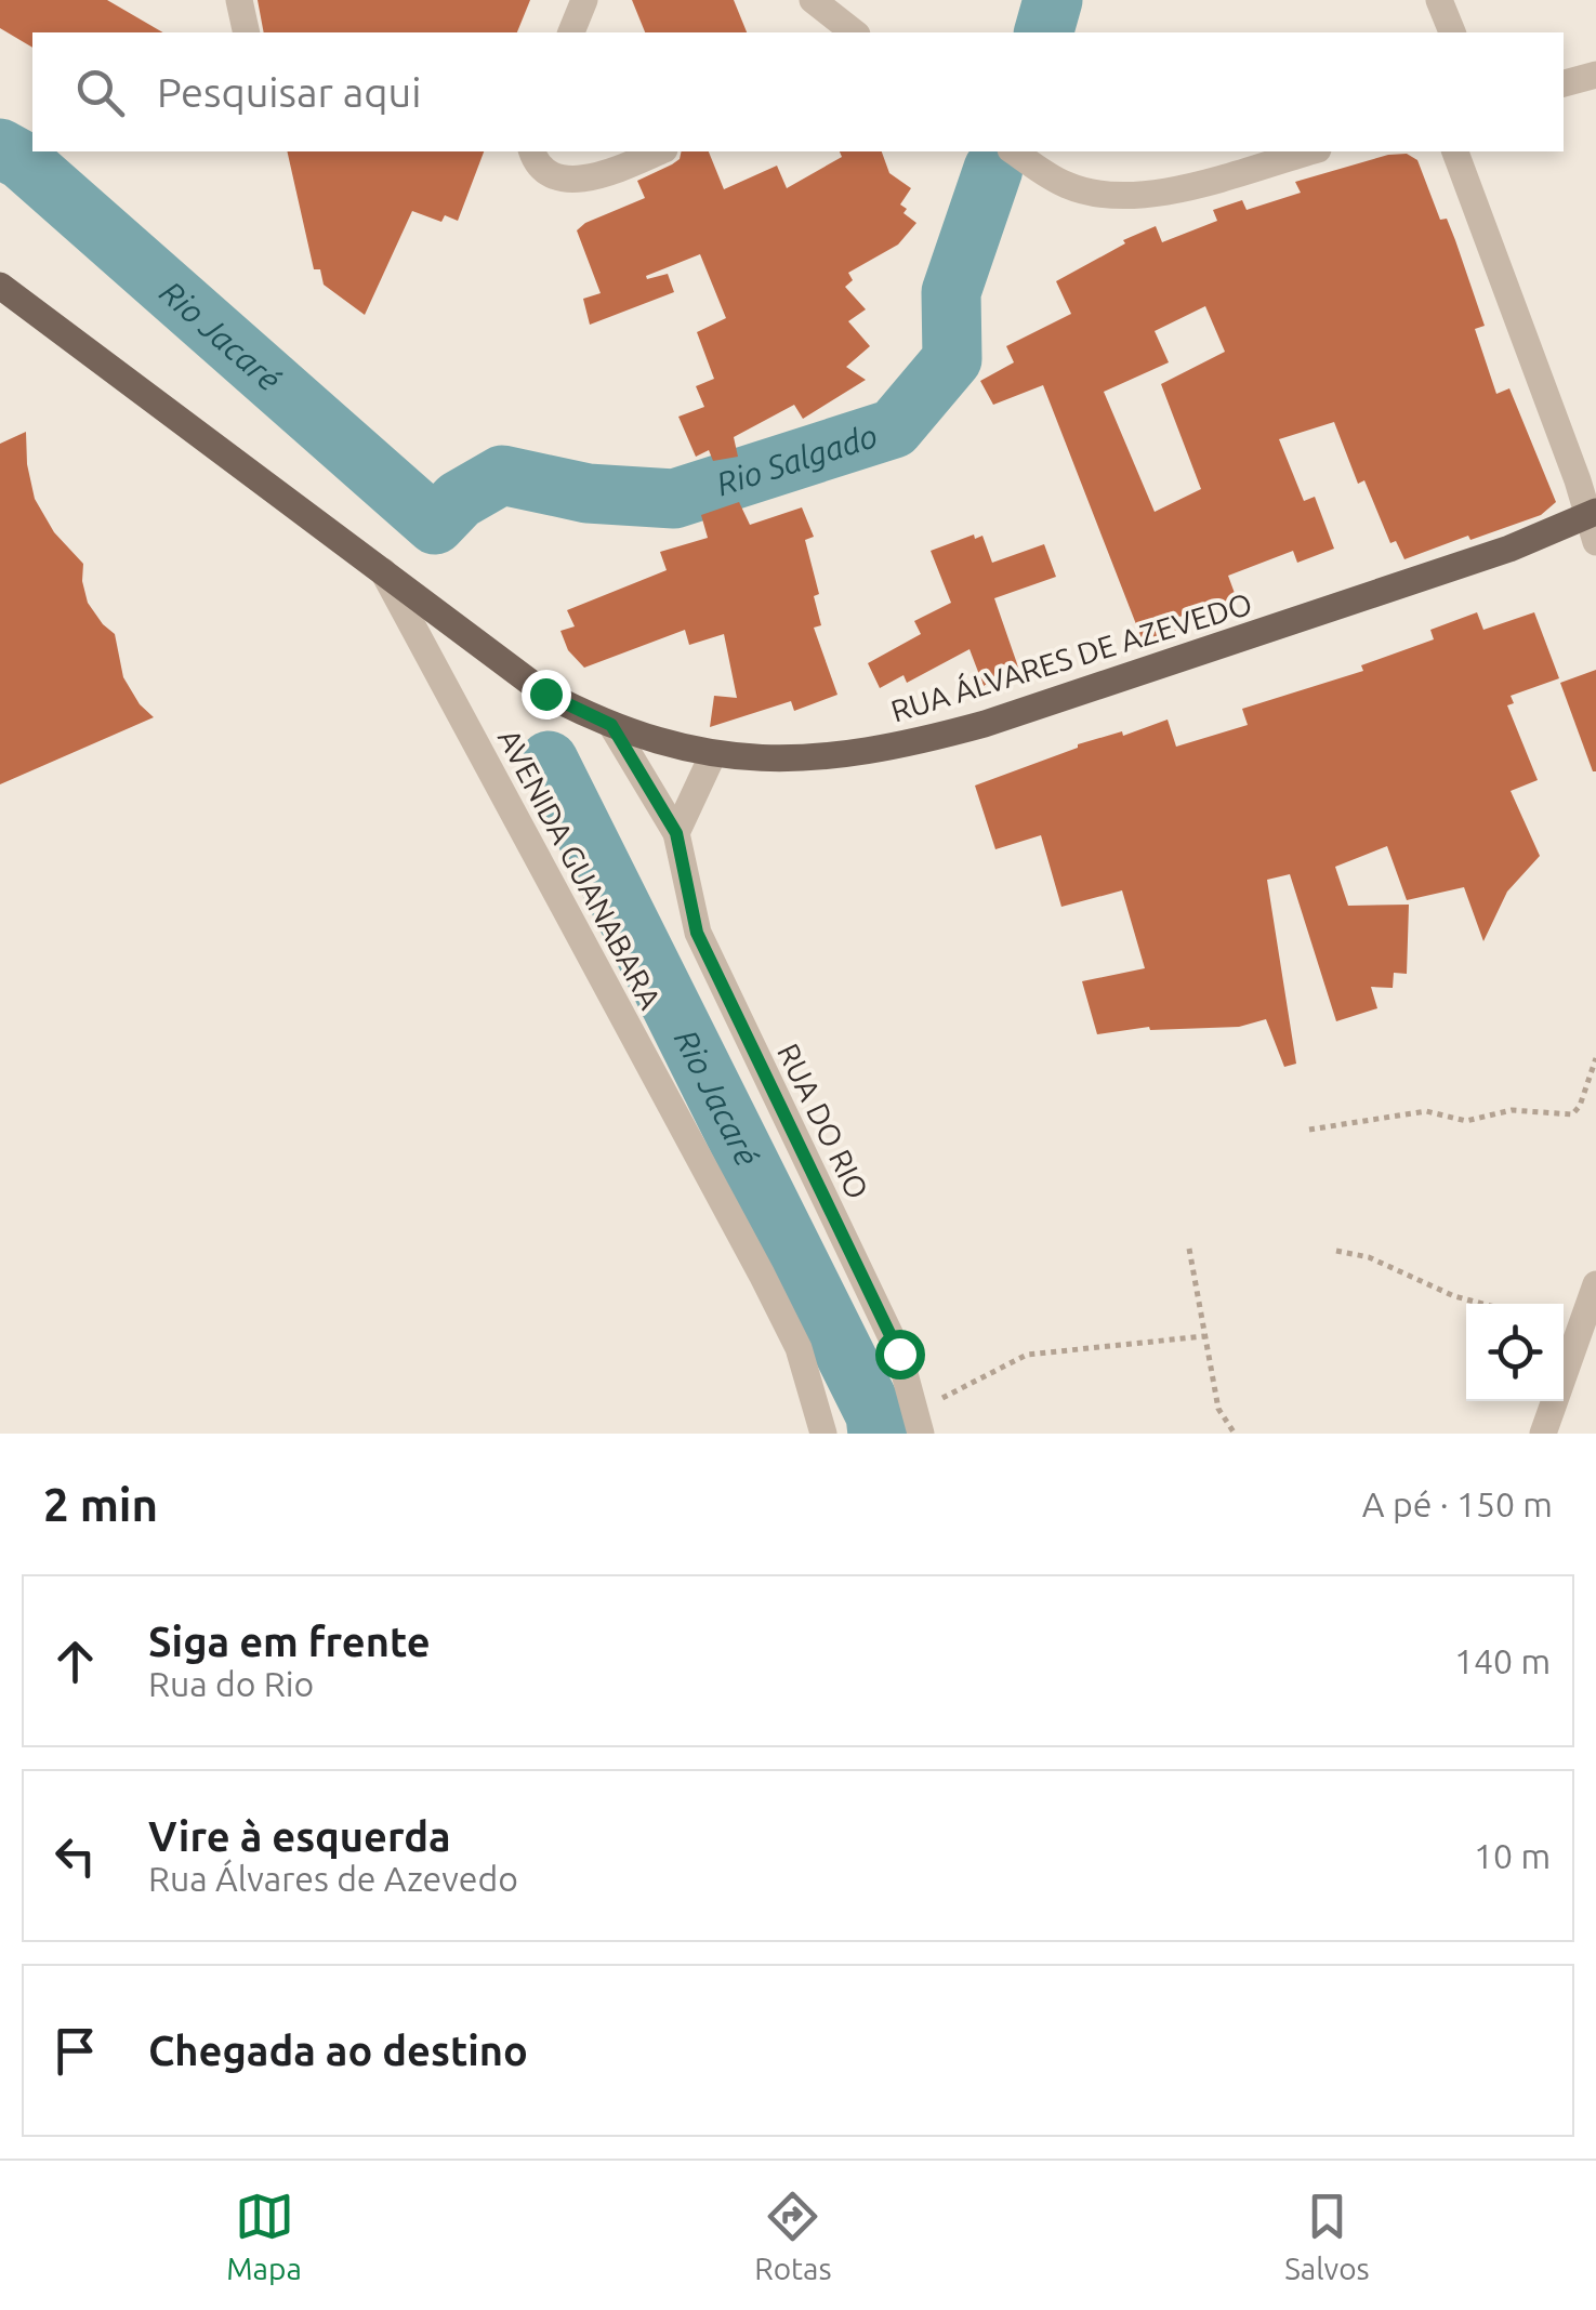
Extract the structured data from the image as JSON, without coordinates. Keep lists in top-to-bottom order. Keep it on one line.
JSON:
{"streets":{"main road":["RUA ÁLVARES DE AZEVEDO"],"street":["AVENIDA GUANABARA","RUA DO RIO"]},"crossings":[["RUA ÁLVARES DE AZEVEDO","AVENIDA GUANABARA"],["RUA ÁLVARES DE AZEVEDO","RUA DO RIO"]],"water":["Rio Jacaré","Rio Salgado"],"page":{"search":"Pesquisar aqui","heading":["2 min","A pé · 150 m"],"list":[["Siga em frente","Rua do Rio","140 m"],["Vire à esquerda","Rua Álvares de Azevedo","10 m"],"Chegada ao destino"],"nav":["Mapa","Rotas","Salvos"]}}
